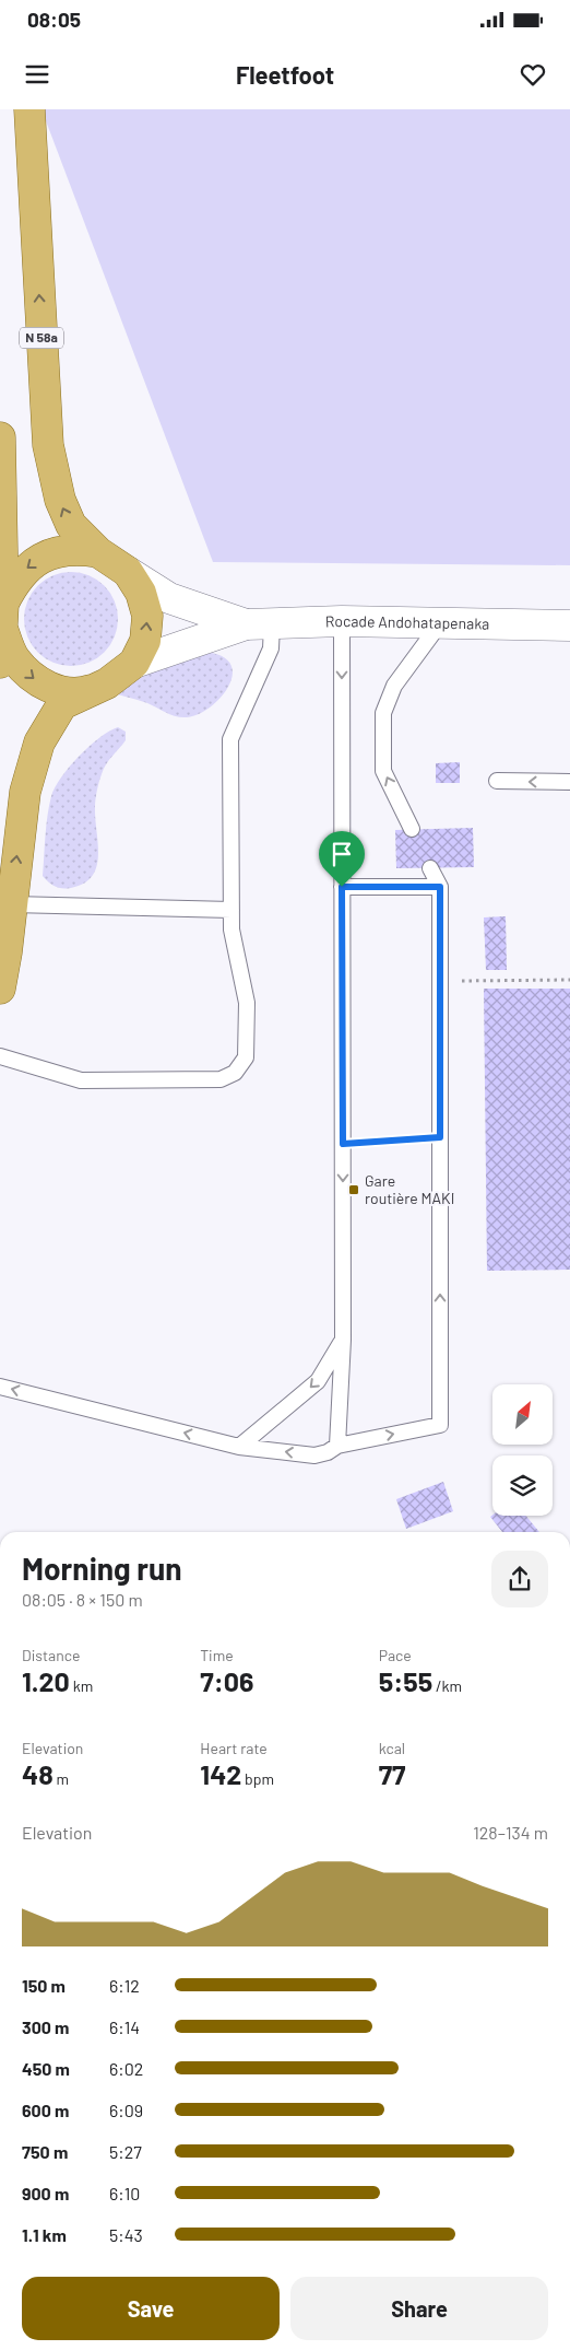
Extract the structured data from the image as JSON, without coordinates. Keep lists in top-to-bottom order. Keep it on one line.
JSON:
{"streets":{"main road":["N 58a","Rocade Andohatapenaka"]},"places":{"transit":["Gare routière MAKI"]},"north":"top right","page":{"status":"08:05","header":"Fleetfoot","heading":["Morning run","08:05 · 8 × 150 m"],"stats":[["Distance","1.20 km"],["Time","7:06"],["Pace","5:55 /km"],["Elevation","48 m"],["Heart rate","142 bpm"],["kcal","77"]],"chart":["Elevation","128–134 m"],"list":[{"name":"150 m","note":"6:12"},{"name":"300 m","note":"6:14"},{"name":"450 m","note":"6:02"},{"name":"600 m","note":"6:09"},{"name":"750 m","note":"5:27"},{"name":"900 m","note":"6:10"},{"name":"1.1 km","note":"5:43"}],"buttons":["Save","Share"]}}
